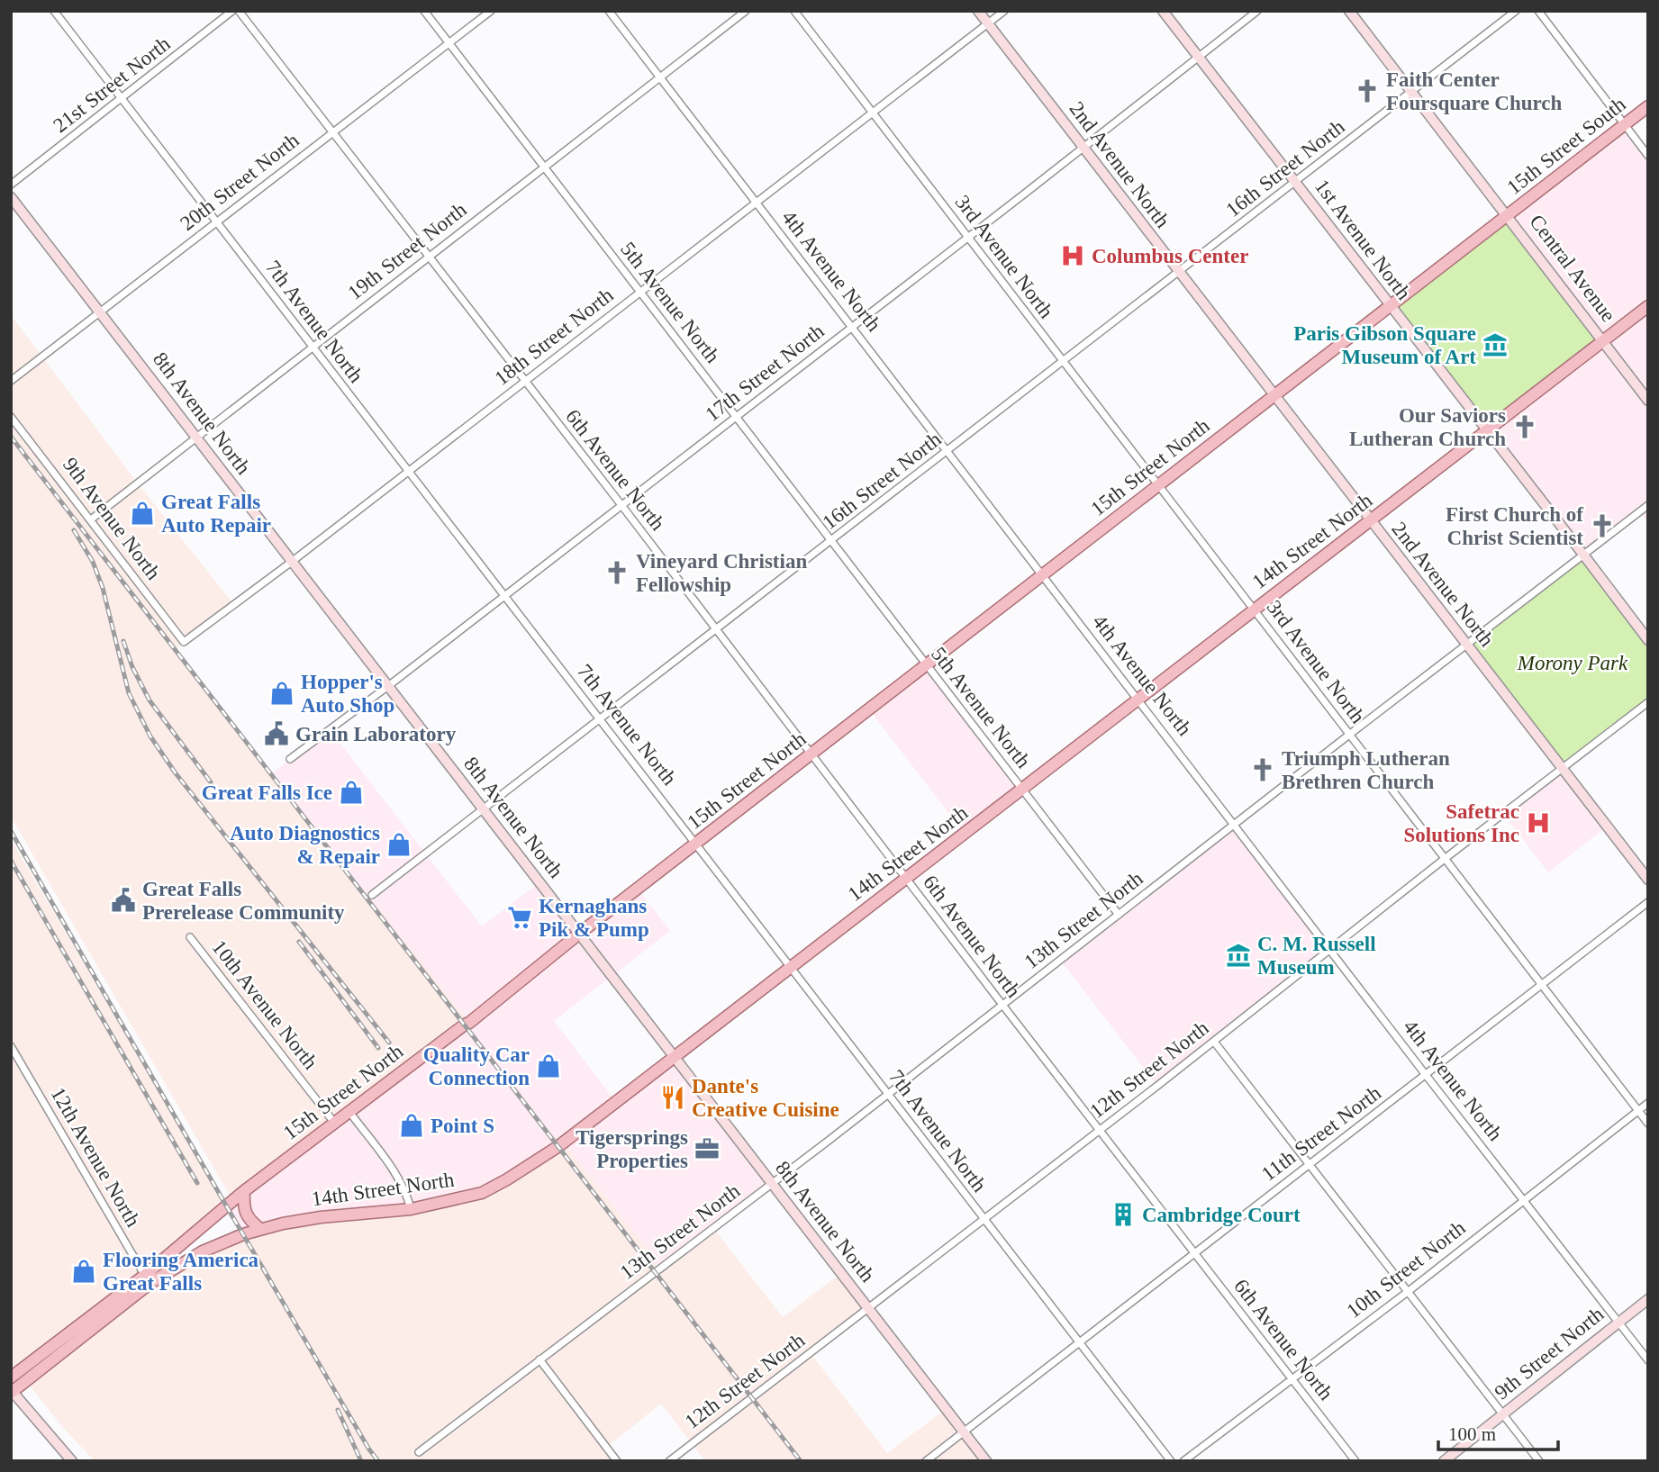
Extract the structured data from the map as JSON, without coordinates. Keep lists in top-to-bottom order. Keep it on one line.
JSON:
{"streets":{"main road":["15th Street South","2nd Avenue North","1st Avenue North","Central Avenue","8th Avenue North","15th Street North","14th Street North","9th Street North"],"street":["21st Street North","16th Street North","20th Street North","19th Street North","3rd Avenue North","4th Avenue North","5th Avenue North","7th Avenue North","18th Street North","17th Street North","6th Avenue North","9th Avenue North","13th Street North","10th Avenue North","12th Street North","11th Street North","12th Avenue North","10th Street North"]},"crossings":[["21st Street North","7th Avenue North"],["15th Street South","Central Avenue"],["15th Street South","15th Street North"],["2nd Avenue North","16th Street North"],["2nd Avenue North","18th Street North"],["2nd Avenue North","17th Street North"],["2nd Avenue North","15th Street North"],["2nd Avenue North","14th Street North"],["2nd Avenue North","13th Street North"],["2nd Avenue North","12th Street North"],["16th Street North","1st Avenue North"],["16th Street North","3rd Avenue North"],["16th Street North","Central Avenue"],["16th Street North","4th Avenue North"],["16th Street North","5th Avenue North"],["16th Street North","7th Avenue North"],["16th Street North","8th Avenue North"],["16th Street North","6th Avenue North"],["20th Street North","5th Avenue North"],["20th Street North","7th Avenue North"],["20th Street North","8th Avenue North"],["20th Street North","6th Avenue North"],["1st Avenue North","17th Street North"],["1st Avenue North","15th Street North"],["1st Avenue North","14th Street North"],["1st Avenue North","13th Street North"],["19th Street North","4th Avenue North"],["19th Street North","5th Avenue North"],["19th Street North","7th Avenue North"],["19th Street North","8th Avenue North"],["19th Street North","6th Avenue North"],["19th Street North","9th Avenue North"],["3rd Avenue North","18th Street North"],["3rd Avenue North","17th Street North"],["3rd Avenue North","15th Street North"],["3rd Avenue North","14th Street North"],["3rd Avenue North","13th Street North"],["3rd Avenue North","12th Street North"],["3rd Avenue North","11th Street North"],["3rd Avenue North","10th Street North"],["Central Avenue","15th Street North"],["Central Avenue","14th Street North"],["4th Avenue North","18th Street North"],["4th Avenue North","17th Street North"],["4th Avenue North","15th Street North"],["4th Avenue North","14th Street North"],["4th Avenue North","13th Street North"],["4th Avenue North","12th Street North"],["4th Avenue North","11th Street North"],["4th Avenue North","10th Street North"],["4th Avenue North","9th Street North"],["5th Avenue North","18th Street North"],["5th Avenue North","17th Street North"],["5th Avenue North","15th Street North"],["5th Avenue North","14th Street North"],["5th Avenue North","13th Street North"],["7th Avenue North","18th Street North"],["7th Avenue North","17th Street North"],["7th Avenue North","15th Street North"],["7th Avenue North","14th Street North"],["7th Avenue North","13th Street North"],["7th Avenue North","12th Street North"],["7th Avenue North","11th Street North"],["18th Street North","8th Avenue North"],["18th Street North","6th Avenue North"],["18th Street North","9th Avenue North"],["17th Street North","8th Avenue North"],["17th Street North","6th Avenue North"],["8th Avenue North","15th Street North"],["8th Avenue North","14th Street North"],["8th Avenue North","13th Street North"],["8th Avenue North","12th Street North"],["8th Avenue North","11th Street North"],["15th Street North","6th Avenue North"],["15th Street North","14th Street North"],["15th Street North","10th Avenue North"],["15th Street North","12th Avenue North"],["6th Avenue North","14th Street North"],["6th Avenue North","13th Street North"],["6th Avenue North","12th Street North"],["6th Avenue North","11th Street North"],["6th Avenue North","10th Street North"]],"parks":["Morony Park"],"places":{"church":["Faith Center Foursquare Church","Our Saviors Lutheran Church","First Church of Christ Scientist","Vineyard Christian Fellowship","Triumph Lutheran Brethren Church"],"hospital":["Columbus Center","Safetrac Solutions Inc"],"museum":["Paris Gibson Square Museum of Art","C. M. Russell Museum"],"shop":["Great Falls Auto Repair","Hopper's Auto Shop","Great Falls Ice","Auto Diagnostics & Repair","Quality Car Connection","Point S","Flooring America Great Falls"],"public building":["Grain Laboratory","Great Falls Prerelease Community"],"supermarket":["Kernaghans Pik & Pump"],"restaurant":["Dante's Creative Cuisine"],"office":["Tigersprings Properties"],"building":["Cambridge Court"]},"scale_bar":"100 m"}
